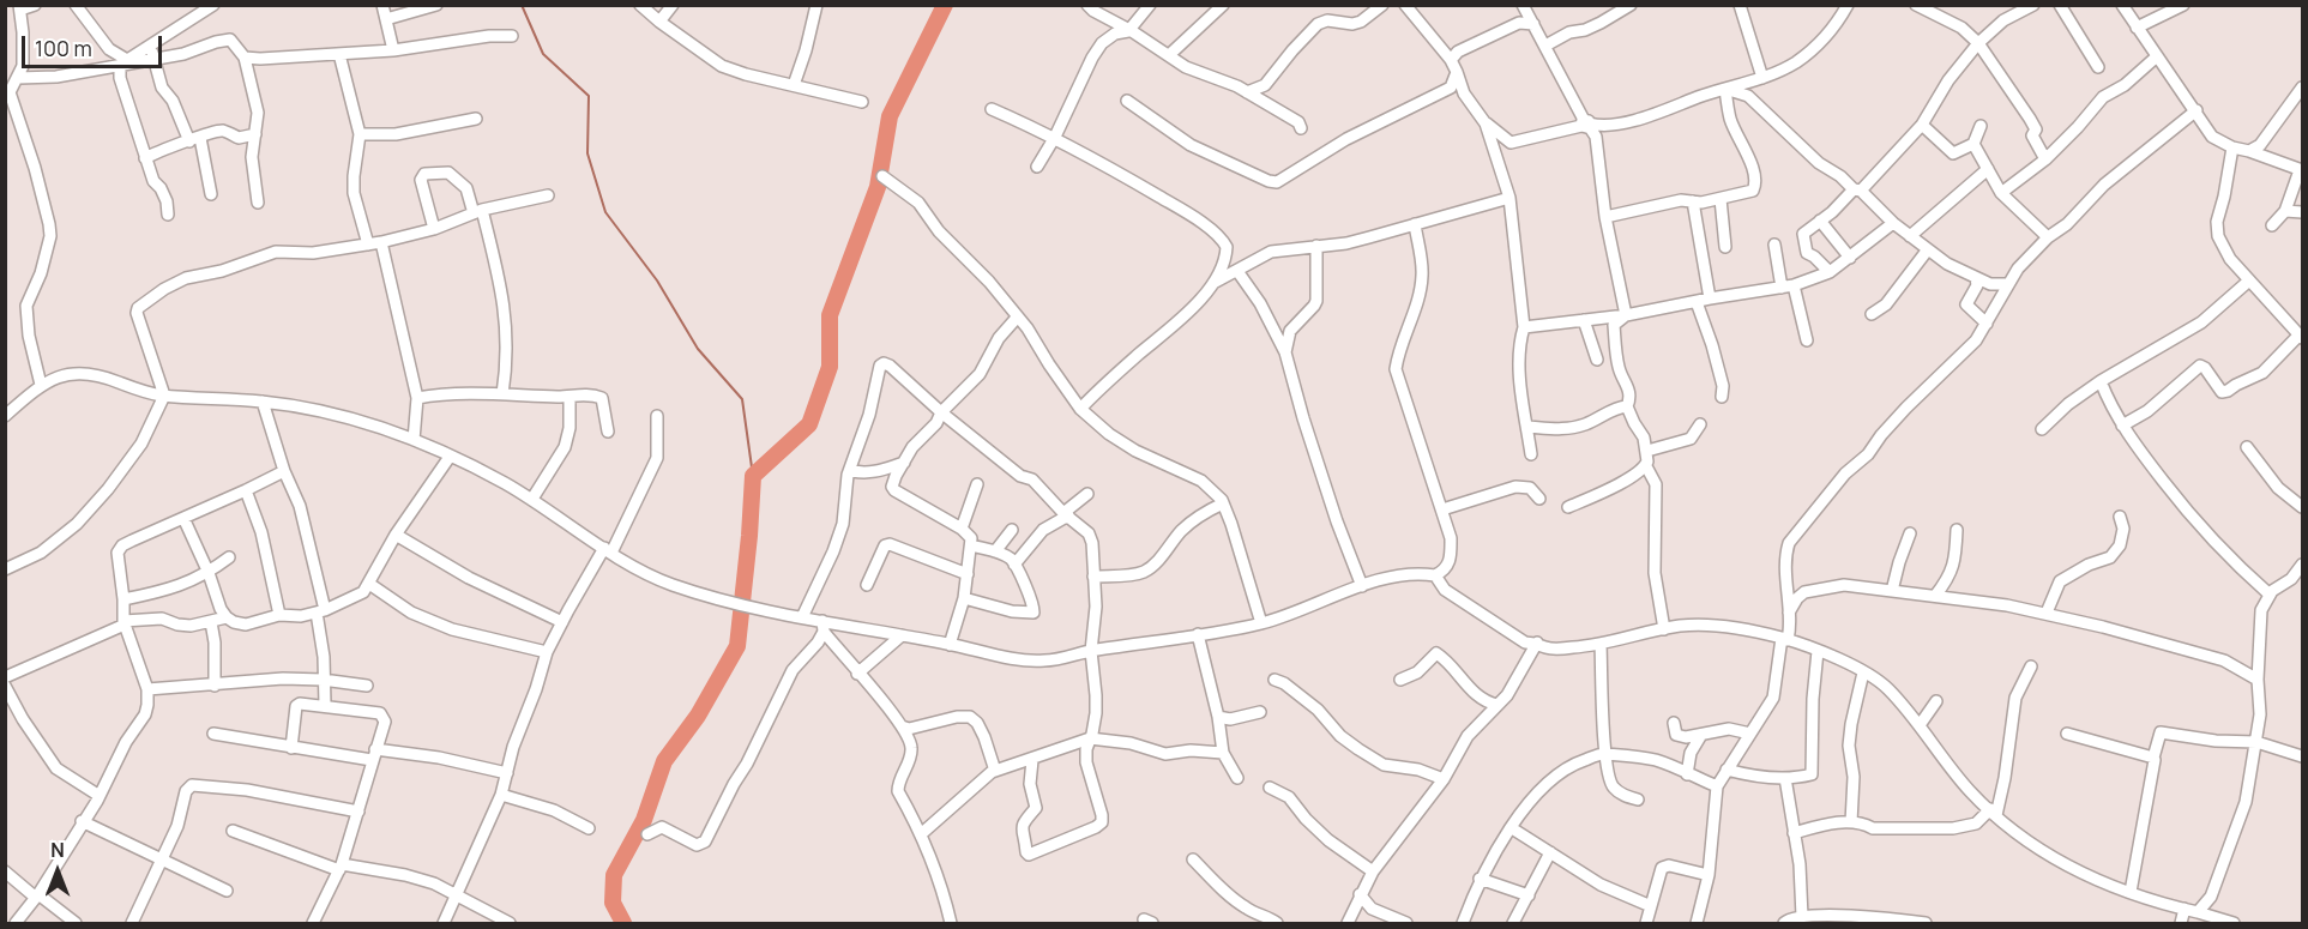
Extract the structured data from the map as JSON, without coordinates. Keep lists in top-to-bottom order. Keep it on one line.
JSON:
{"scale_bar":"100 m","north":"top"}
